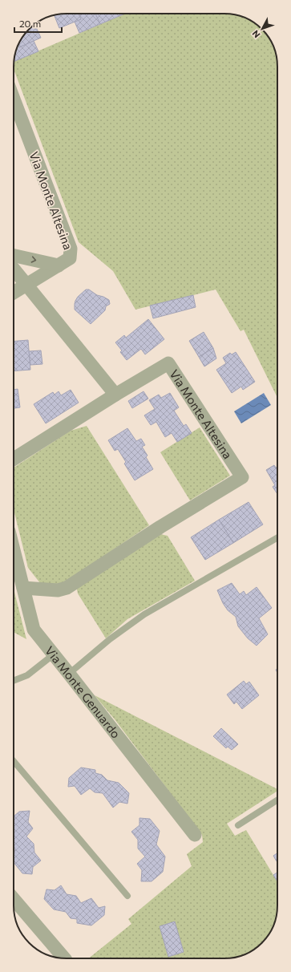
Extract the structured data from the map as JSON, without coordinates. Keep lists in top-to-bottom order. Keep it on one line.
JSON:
{"streets":{"street":["Via Monte Altesina","Via Monte Genuardo"]},"crossings":[["Via Monte Altesina","Via Monte Genuardo"]],"scale_bar":"20 m","north":"bottom left"}
